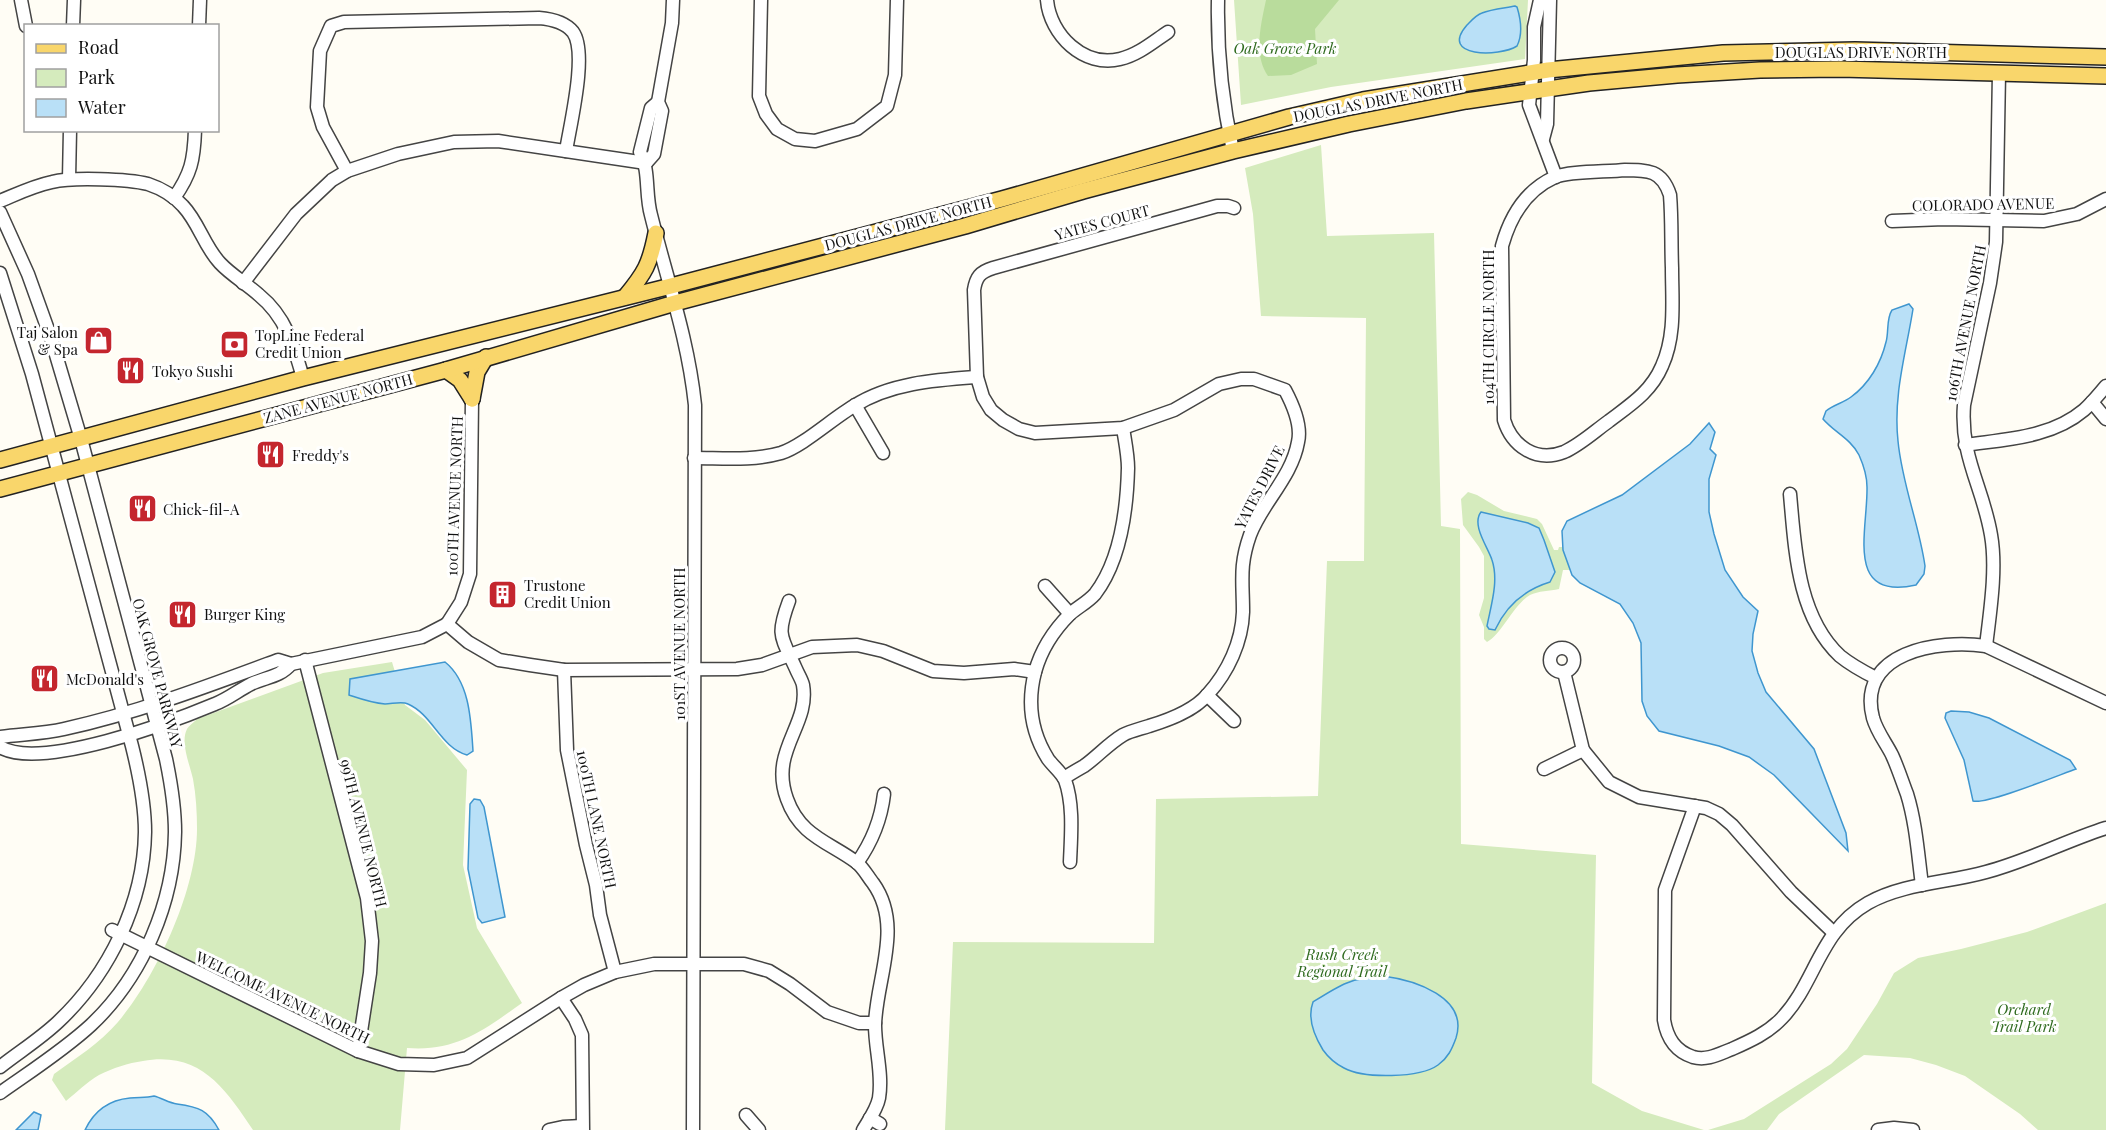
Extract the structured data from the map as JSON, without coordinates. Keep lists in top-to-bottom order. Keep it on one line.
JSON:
{"streets":{"main road":["DOUGLAS DRIVE NORTH","ZANE AVENUE NORTH"],"street":["COLORADO AVENUE","YATES COURT","106TH AVENUE NORTH","104TH CIRCLE NORTH","YATES DRIVE","100TH AVENUE NORTH","101ST AVENUE NORTH","OAK GROVE PARKWAY","100TH LANE NORTH","99TH AVENUE NORTH","WELCOME AVENUE NORTH"]},"crossings":[["DOUGLAS DRIVE NORTH","106TH AVENUE NORTH"],["DOUGLAS DRIVE NORTH","ZANE AVENUE NORTH"],["DOUGLAS DRIVE NORTH","101ST AVENUE NORTH"],["COLORADO AVENUE","106TH AVENUE NORTH"],["YATES COURT","YATES DRIVE"],["ZANE AVENUE NORTH","101ST AVENUE NORTH"],["ZANE AVENUE NORTH","OAK GROVE PARKWAY"],["101ST AVENUE NORTH","WELCOME AVENUE NORTH"],["OAK GROVE PARKWAY","WELCOME AVENUE NORTH"],["100TH LANE NORTH","WELCOME AVENUE NORTH"],["99TH AVENUE NORTH","WELCOME AVENUE NORTH"]],"parks":["Oak Grove Park","Rush Creek Regional Trail","Orchard Trail Park"],"places":{"shop":["Taj Salon & Spa"],"bank":["TopLine Federal Credit Union"],"restaurant":["Tokyo Sushi","Freddy's","Chick-fil-A","Burger King","McDonald's"],"building":["Trustone Credit Union"]},"legend":["Road","Park","Water"]}
